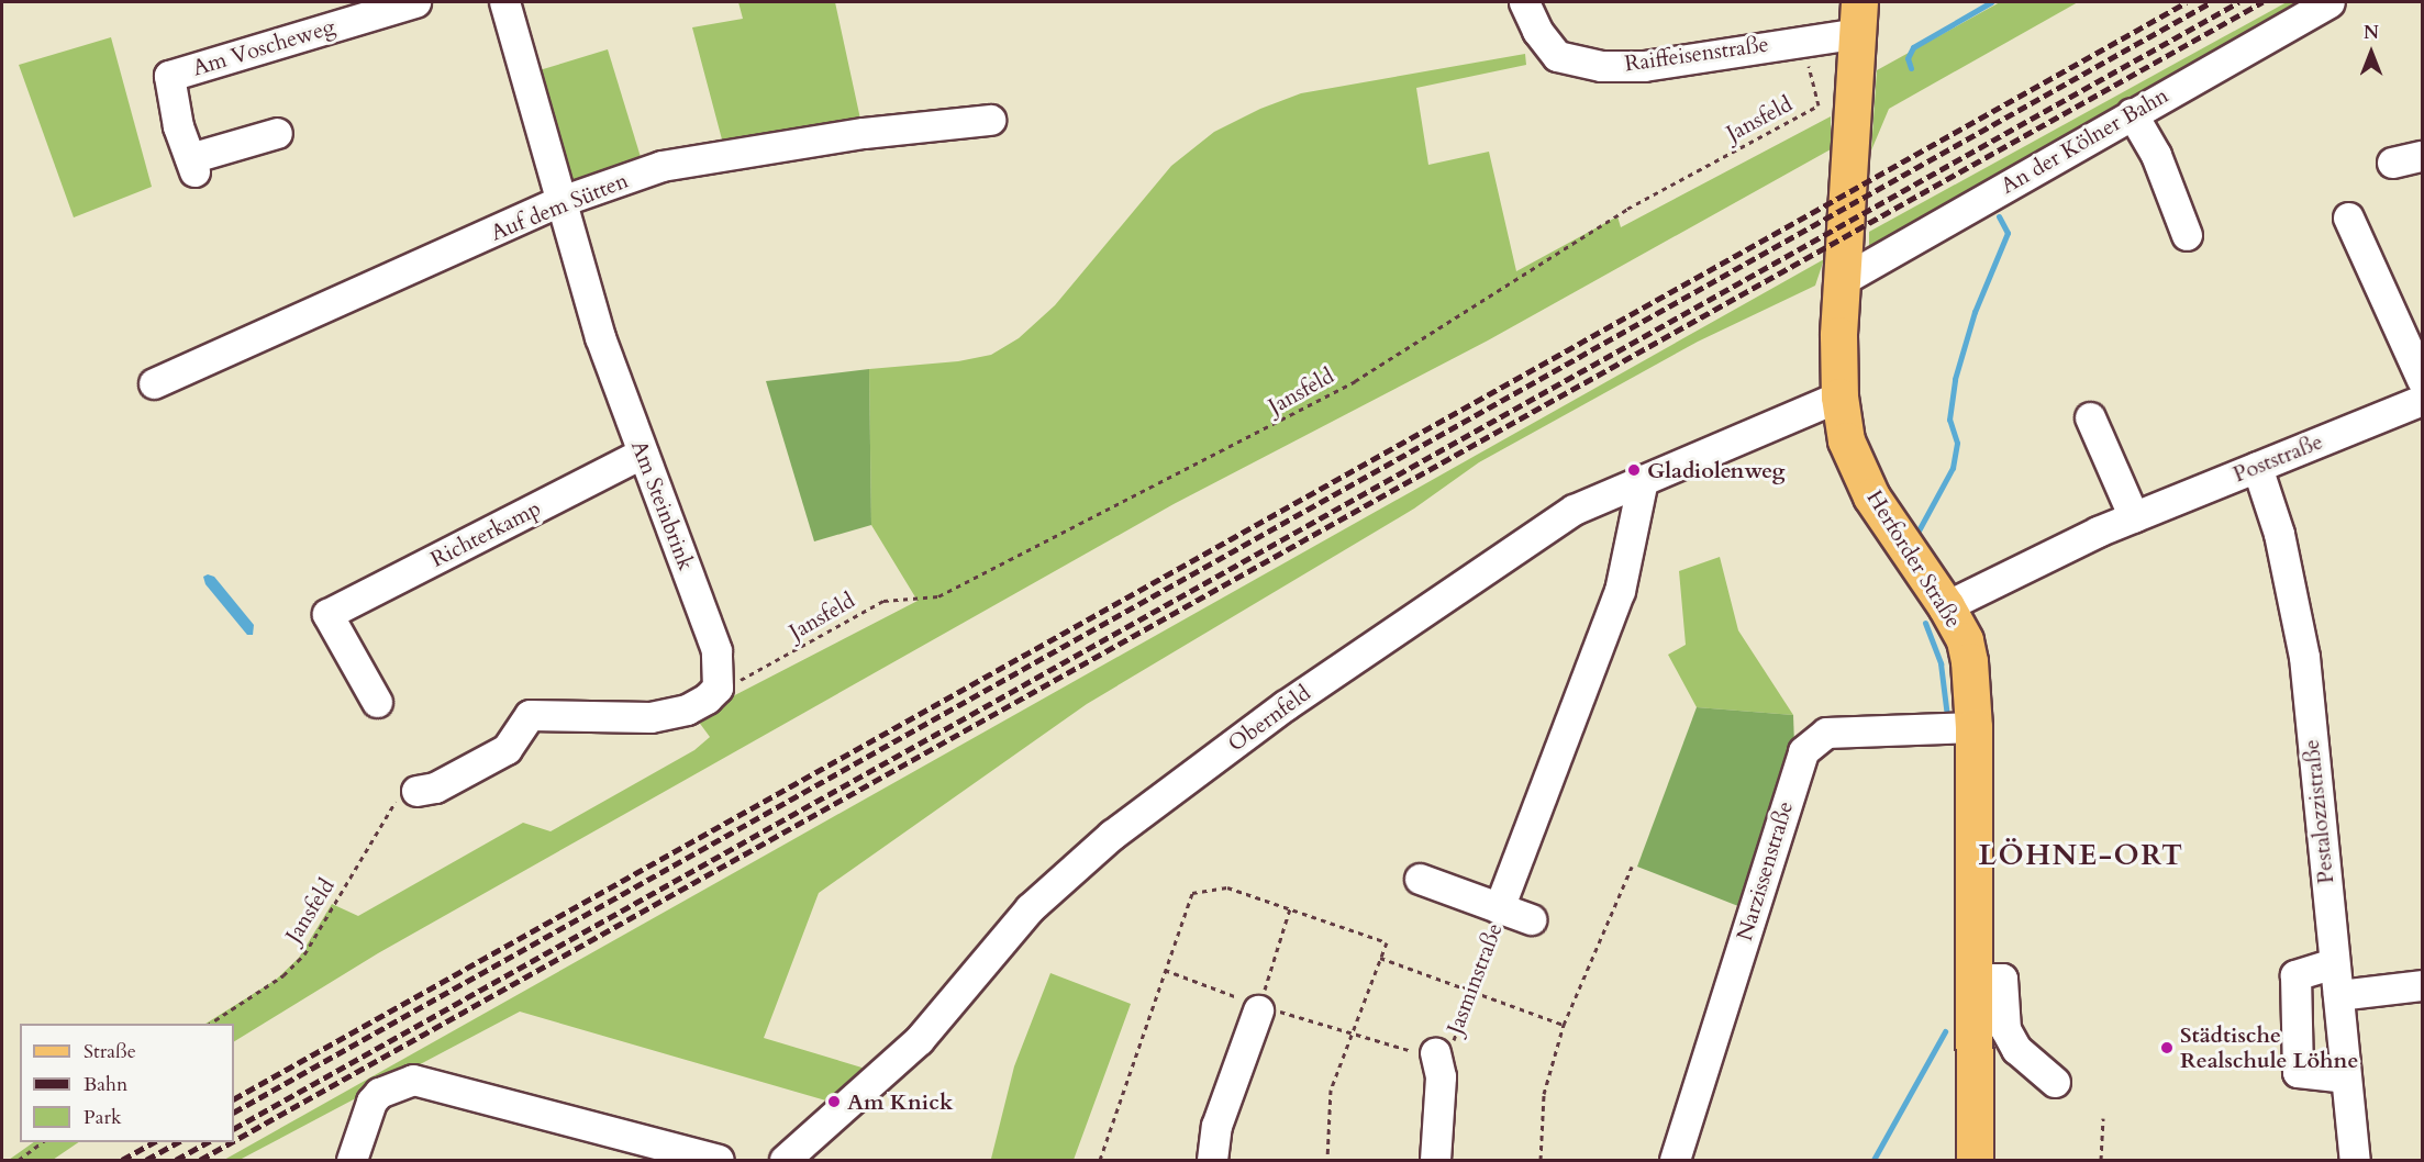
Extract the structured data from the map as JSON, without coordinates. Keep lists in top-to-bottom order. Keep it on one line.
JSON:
{"streets":{"main road":["Herforder Straße"],"street":["Am Voscheweg","Raiffeisenstraße","An der Kölner Bahn","Auf dem Sütten","Poststraße","Am Steinbrink","Richterkamp","Obernfeld","Pestalozzistraße","Narzissenstraße","Jasminstraße"],"path":["Jansfeld"]},"crossings":[["Raiffeisenstraße","Jansfeld"],["Raiffeisenstraße","Herforder Straße"],["Jansfeld","Am Steinbrink"],["An der Kölner Bahn","Herforder Straße"],["Auf dem Sütten","Am Steinbrink"],["Poststraße","Herforder Straße"],["Poststraße","Pestalozzistraße"],["Am Steinbrink","Richterkamp"],["Herforder Straße","Obernfeld"],["Herforder Straße","Narzissenstraße"]],"districts":["LÖHNE-ORT"],"places":["Gladiolenweg","Städtische Realschule Löhne","Am Knick"],"legend":["Straße","Bahn","Park"],"north":"top"}
